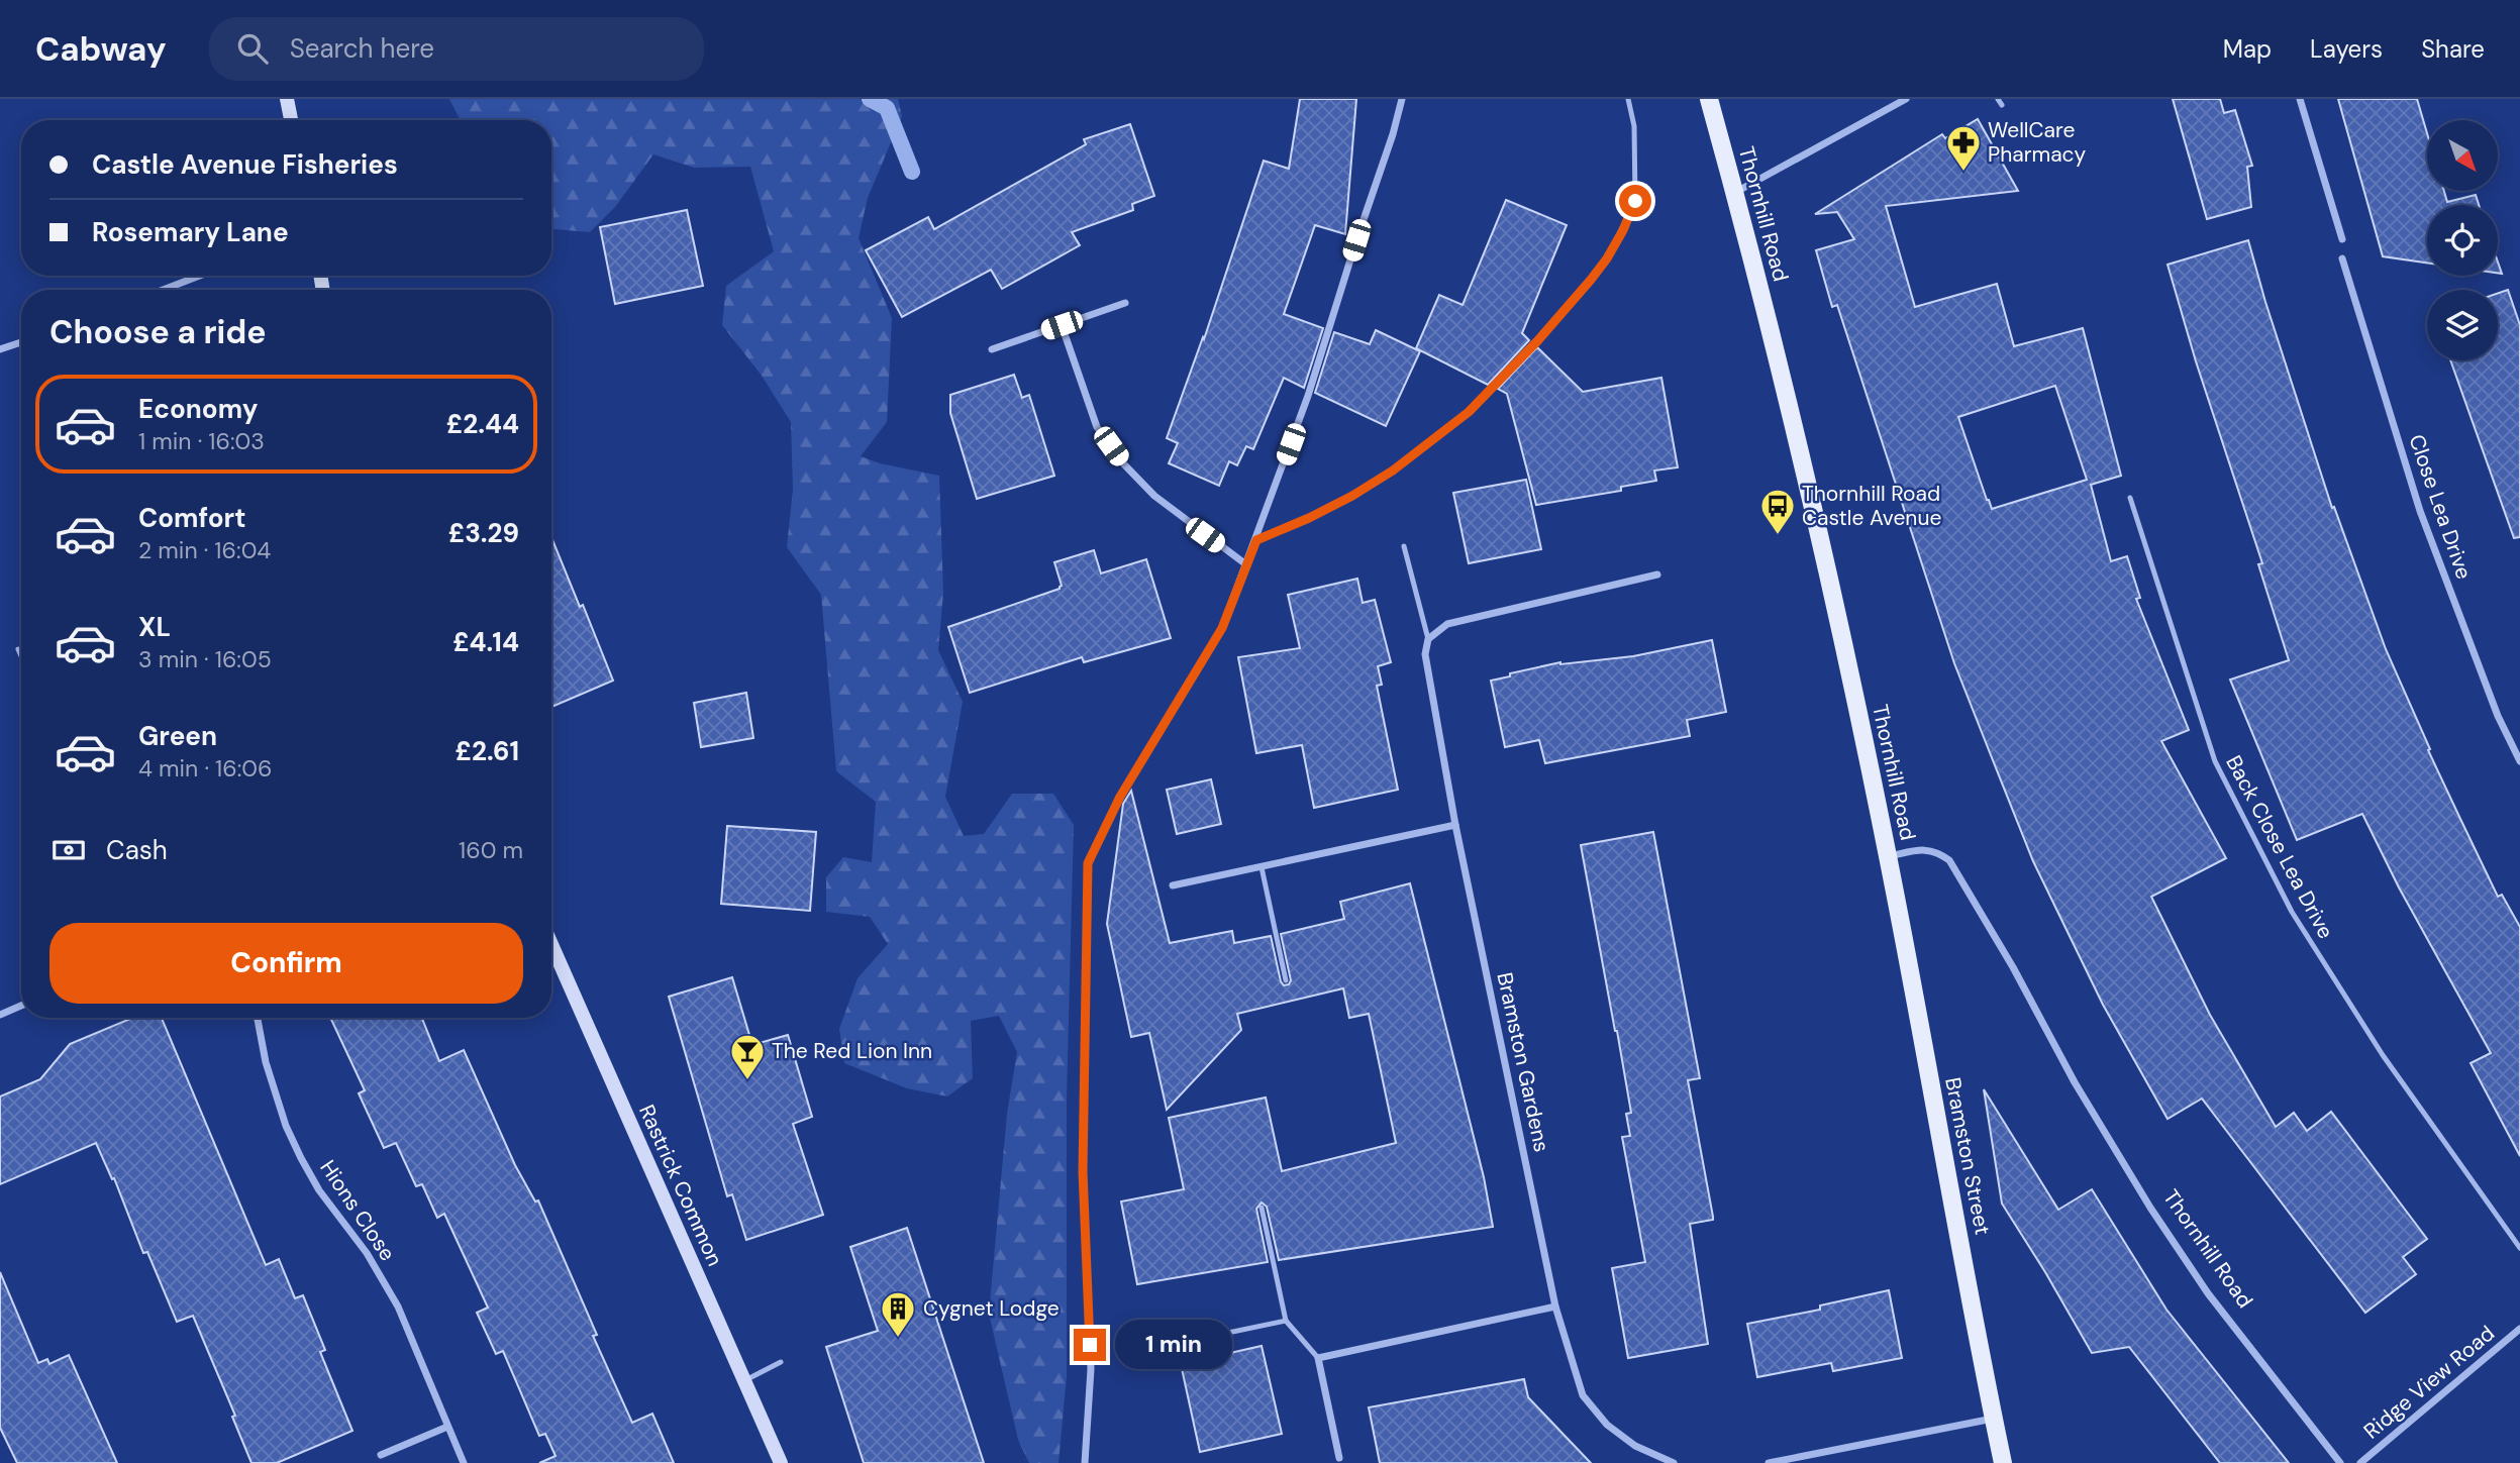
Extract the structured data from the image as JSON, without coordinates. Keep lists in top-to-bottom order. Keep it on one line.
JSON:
{"streets":{"main road":["Thornhill Road","Bramston Street"],"street":["Close Lea Drive","Bramston Gardens","Rastrick Common","Hions Close","Ridge View Road"],"lane":["Back Close Lea Drive"]},"crossings":[["Thornhill Road","Bramston Street"]],"places":{"pharmacy":["WellCare Pharmacy"],"bus stop":["Thornhill Road Castle Avenue"],"bar":["The Red Lion Inn"],"building":["Cygnet Lodge"]},"north":"bottom right","page":{"header":"Cabway","search":"Search here","nav":["Map","Layers","Share"],"banner":["Castle Avenue Fisheries","Rosemary Lane"],"heading":"Choose a ride","list":[{"name":"Economy","note":"1 min · 16:03","value":"£2.44"},{"name":"Comfort","note":"2 min · 16:04","value":"£3.29"},{"name":"XL","note":"3 min · 16:05","value":"£4.14"},{"name":"Green","note":"4 min · 16:06","value":"£2.61"}],"pay":["Cash","160 m"],"buttons":"Confirm","bubble":"1 min"}}
